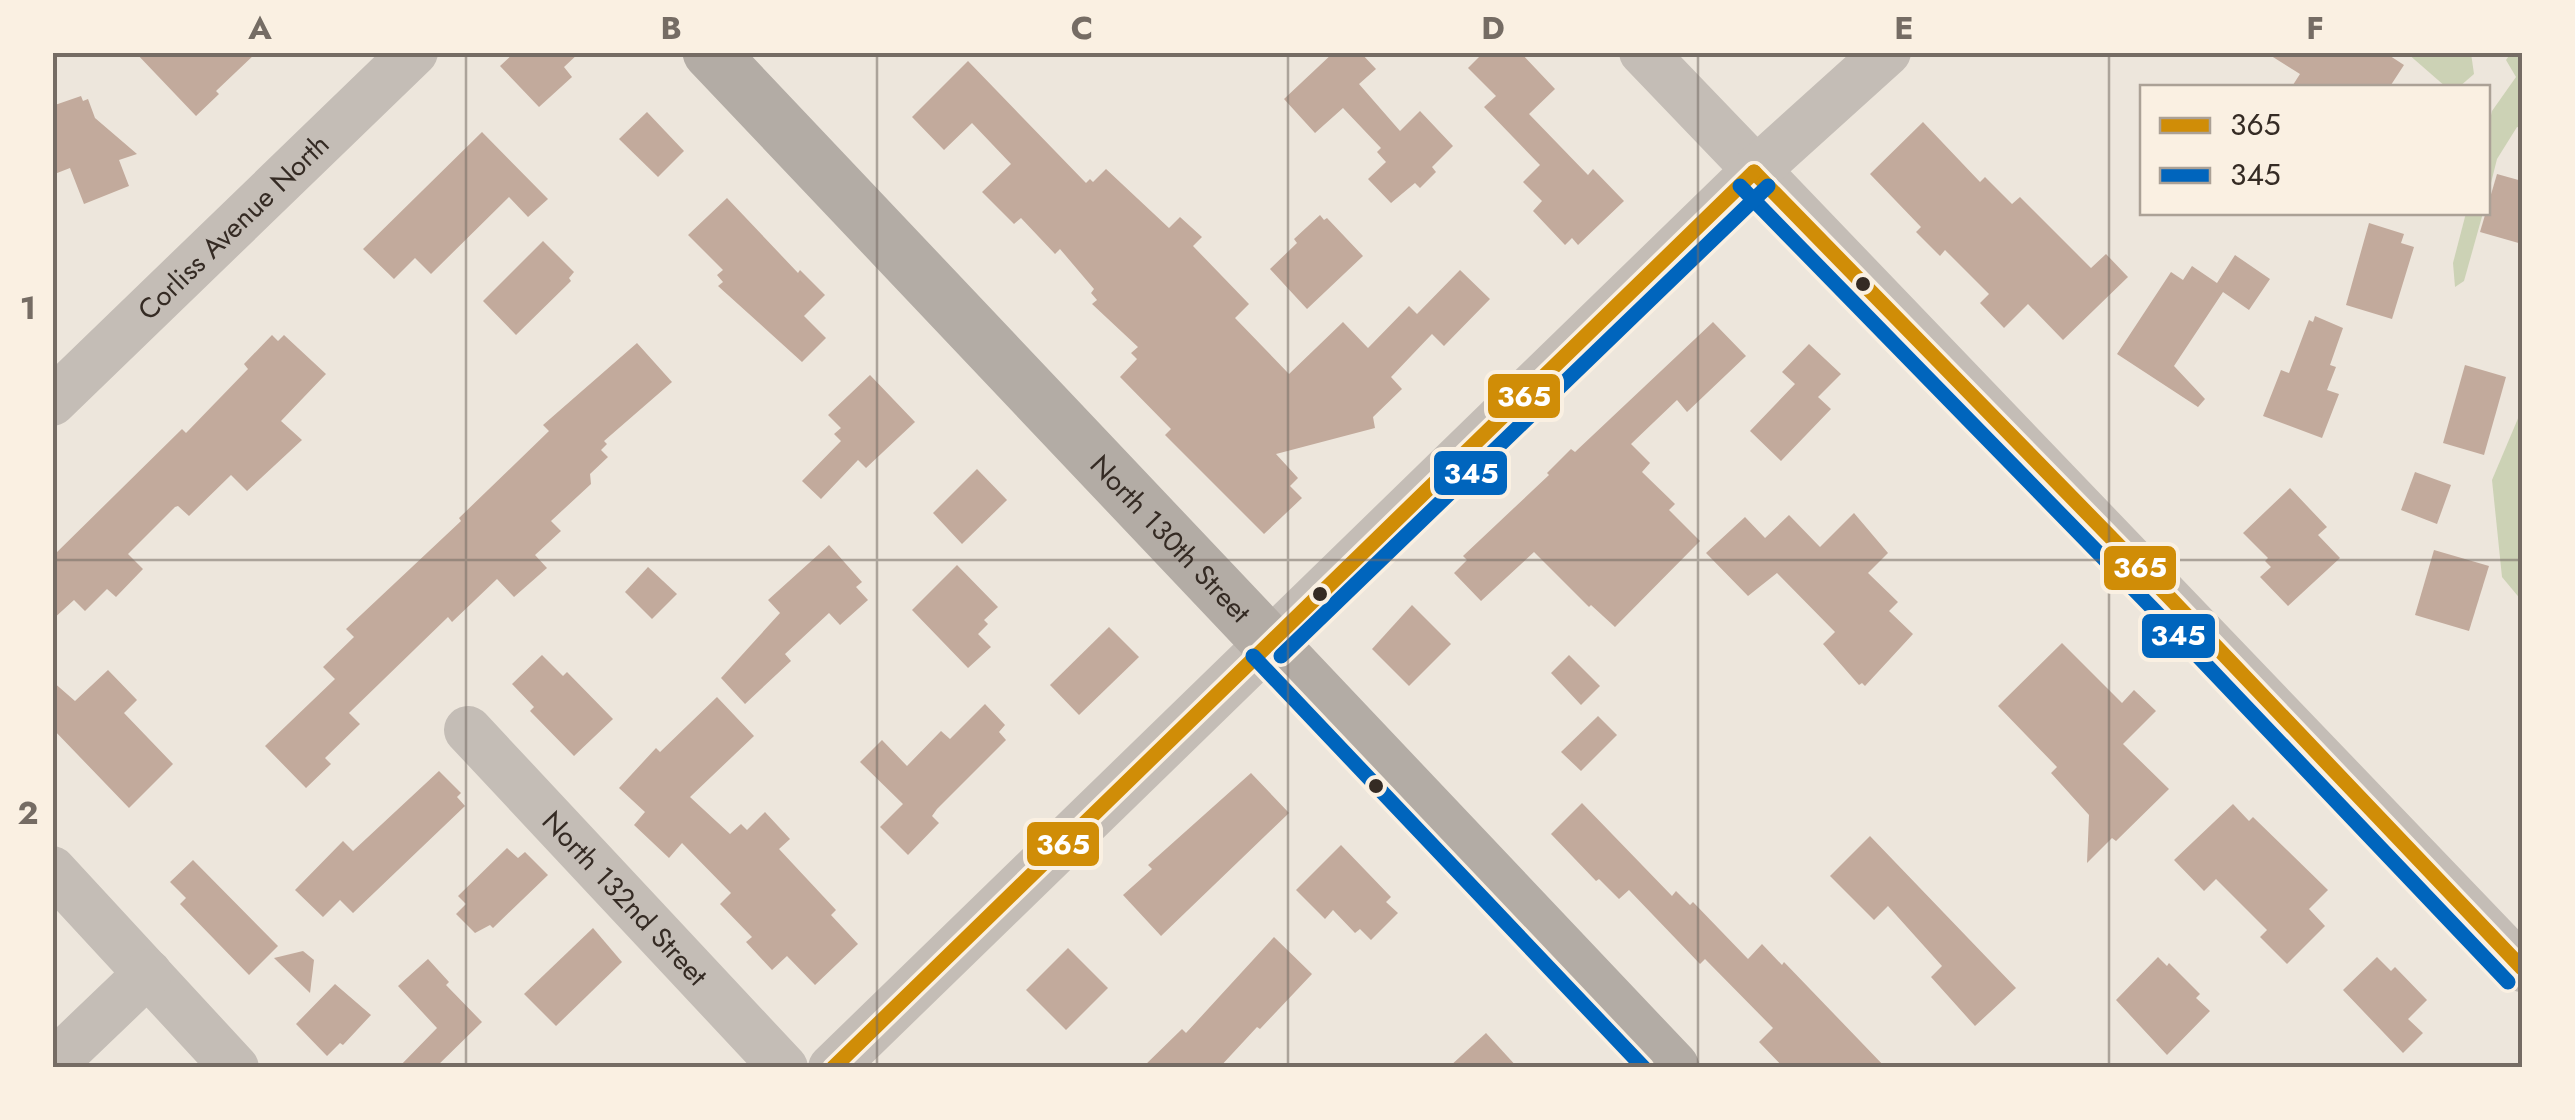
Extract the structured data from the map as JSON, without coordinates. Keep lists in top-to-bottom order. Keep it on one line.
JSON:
{"streets":{"main road":["North 130th Street"],"street":["Corliss Avenue North","North 132nd Street"]},"lines":["transit line 365","transit line 345"],"legend":["365","345"],"grid":{"columns":["A","B","C","D","E","F"],"rows":["1","2"]}}
